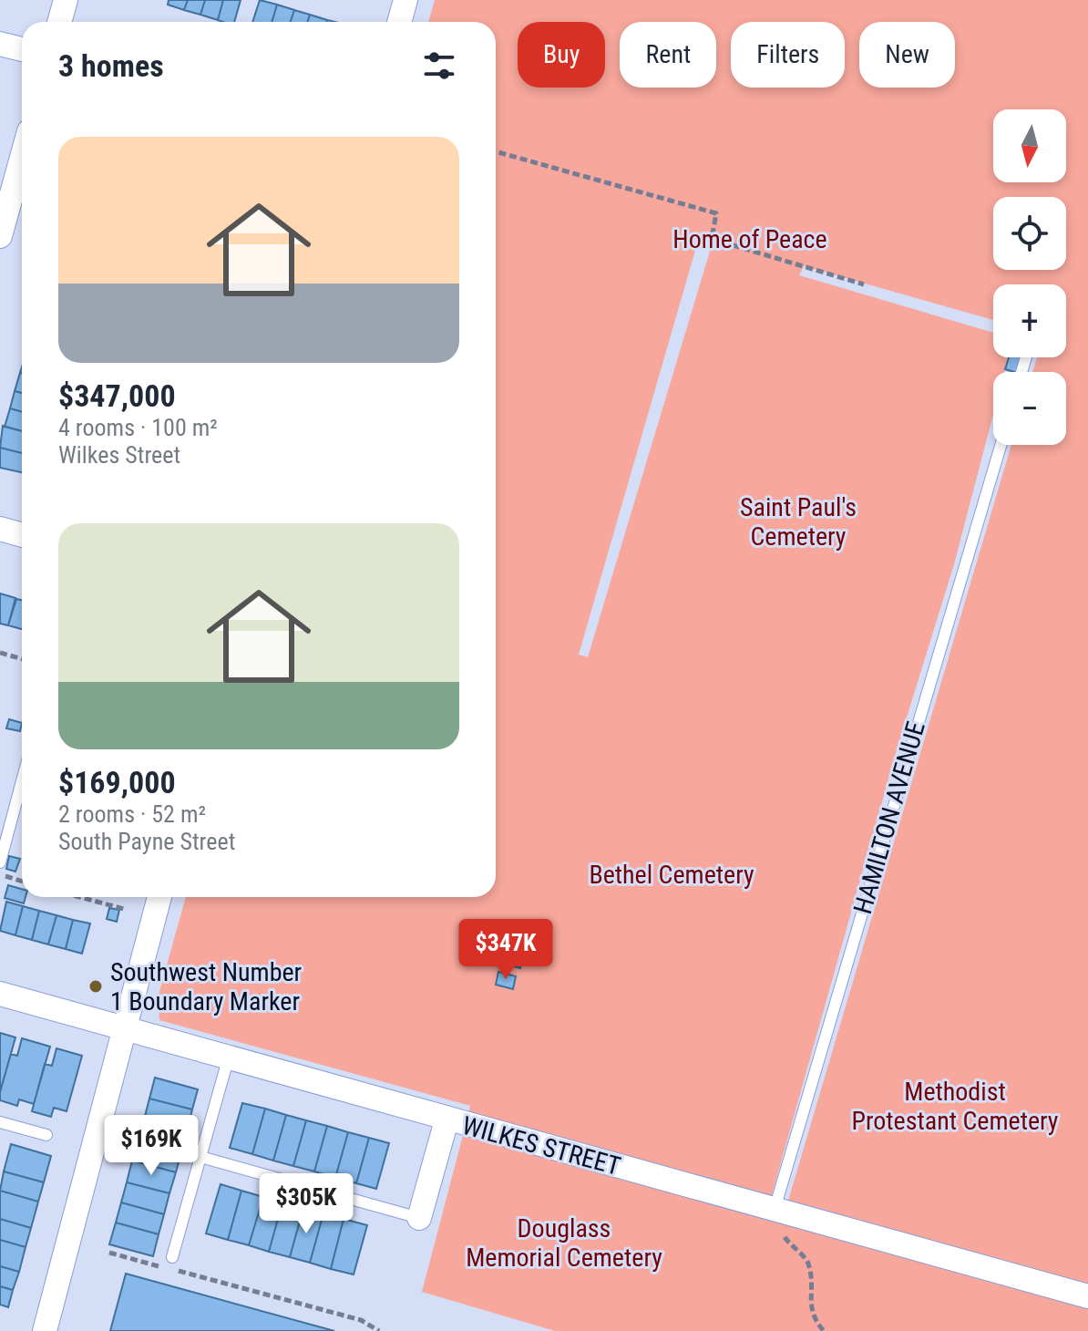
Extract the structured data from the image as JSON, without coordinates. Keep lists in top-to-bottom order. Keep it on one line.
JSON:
{"streets":{"street":["WILKES STREET"],"lane":["HAMILTON AVENUE"]},"crossings":[["HAMILTON AVENUE","WILKES STREET"]],"parks":["Home of Peace","Saint Paul's Cemetery","Bethel Cemetery","Methodist Protestant Cemetery","Douglass Memorial Cemetery"],"places":["Southwest Number 1 Boundary Marker"],"north":"bottom","page":{"chip":["Buy","Rent","Filters","New"],"heading":"3 homes","map_buttons":["+","−"],"list":[{"name":"$347,000","note":"4 rooms · 100 m² · Wilkes Street"},{"name":"$169,000","note":"2 rooms · 52 m² · South Payne Street"}],"price":["$347K","$169K","$305K"]}}
